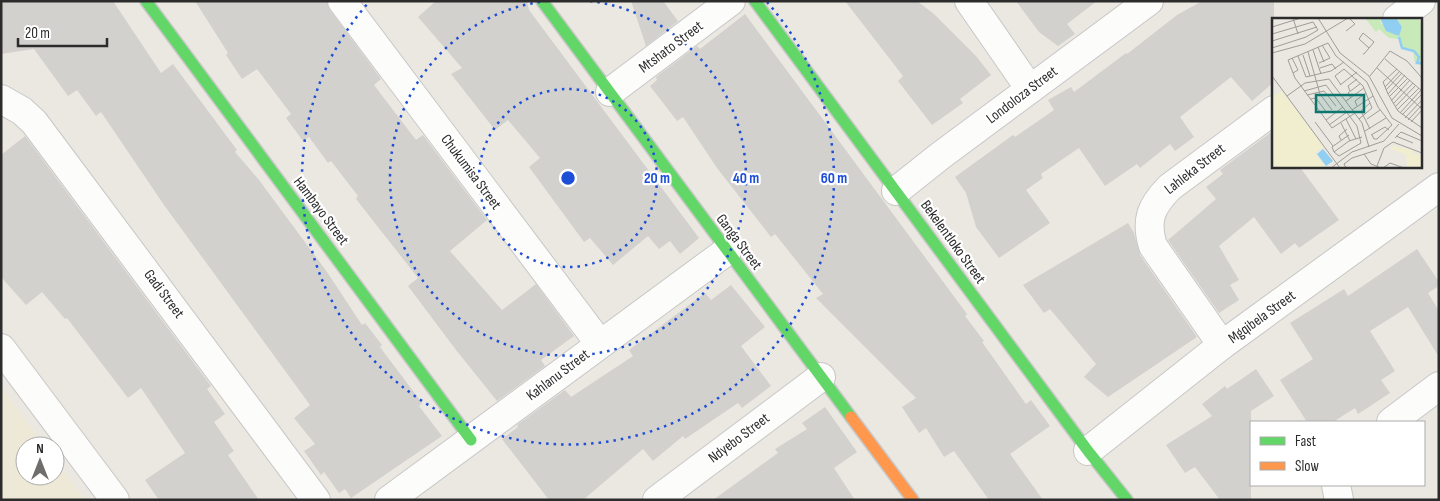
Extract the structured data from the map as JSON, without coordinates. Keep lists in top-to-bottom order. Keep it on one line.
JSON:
{"streets":{"street":["Mtshato Street","Londoloza Street","Lahleka Street","Chukumisa Street","Hambayo Street","Ganga Street","Bekelentloko Street","Gadi Street","Mgqibela Street","Kahlanu Street","Ndyebo Street"]},"crossings":[["Mtshato Street","Ganga Street"],["Londoloza Street","Bekelentloko Street"],["Lahleka Street","Mgqibela Street"],["Chukumisa Street","Kahlanu Street"],["Hambayo Street","Kahlanu Street"],["Ganga Street","Kahlanu Street"],["Ganga Street","Ndyebo Street"],["Bekelentloko Street","Mgqibela Street"]],"legend":["Fast","Slow"],"scale_bar":"20 m","north":"top","rings":["20 m","40 m","60 m"]}
